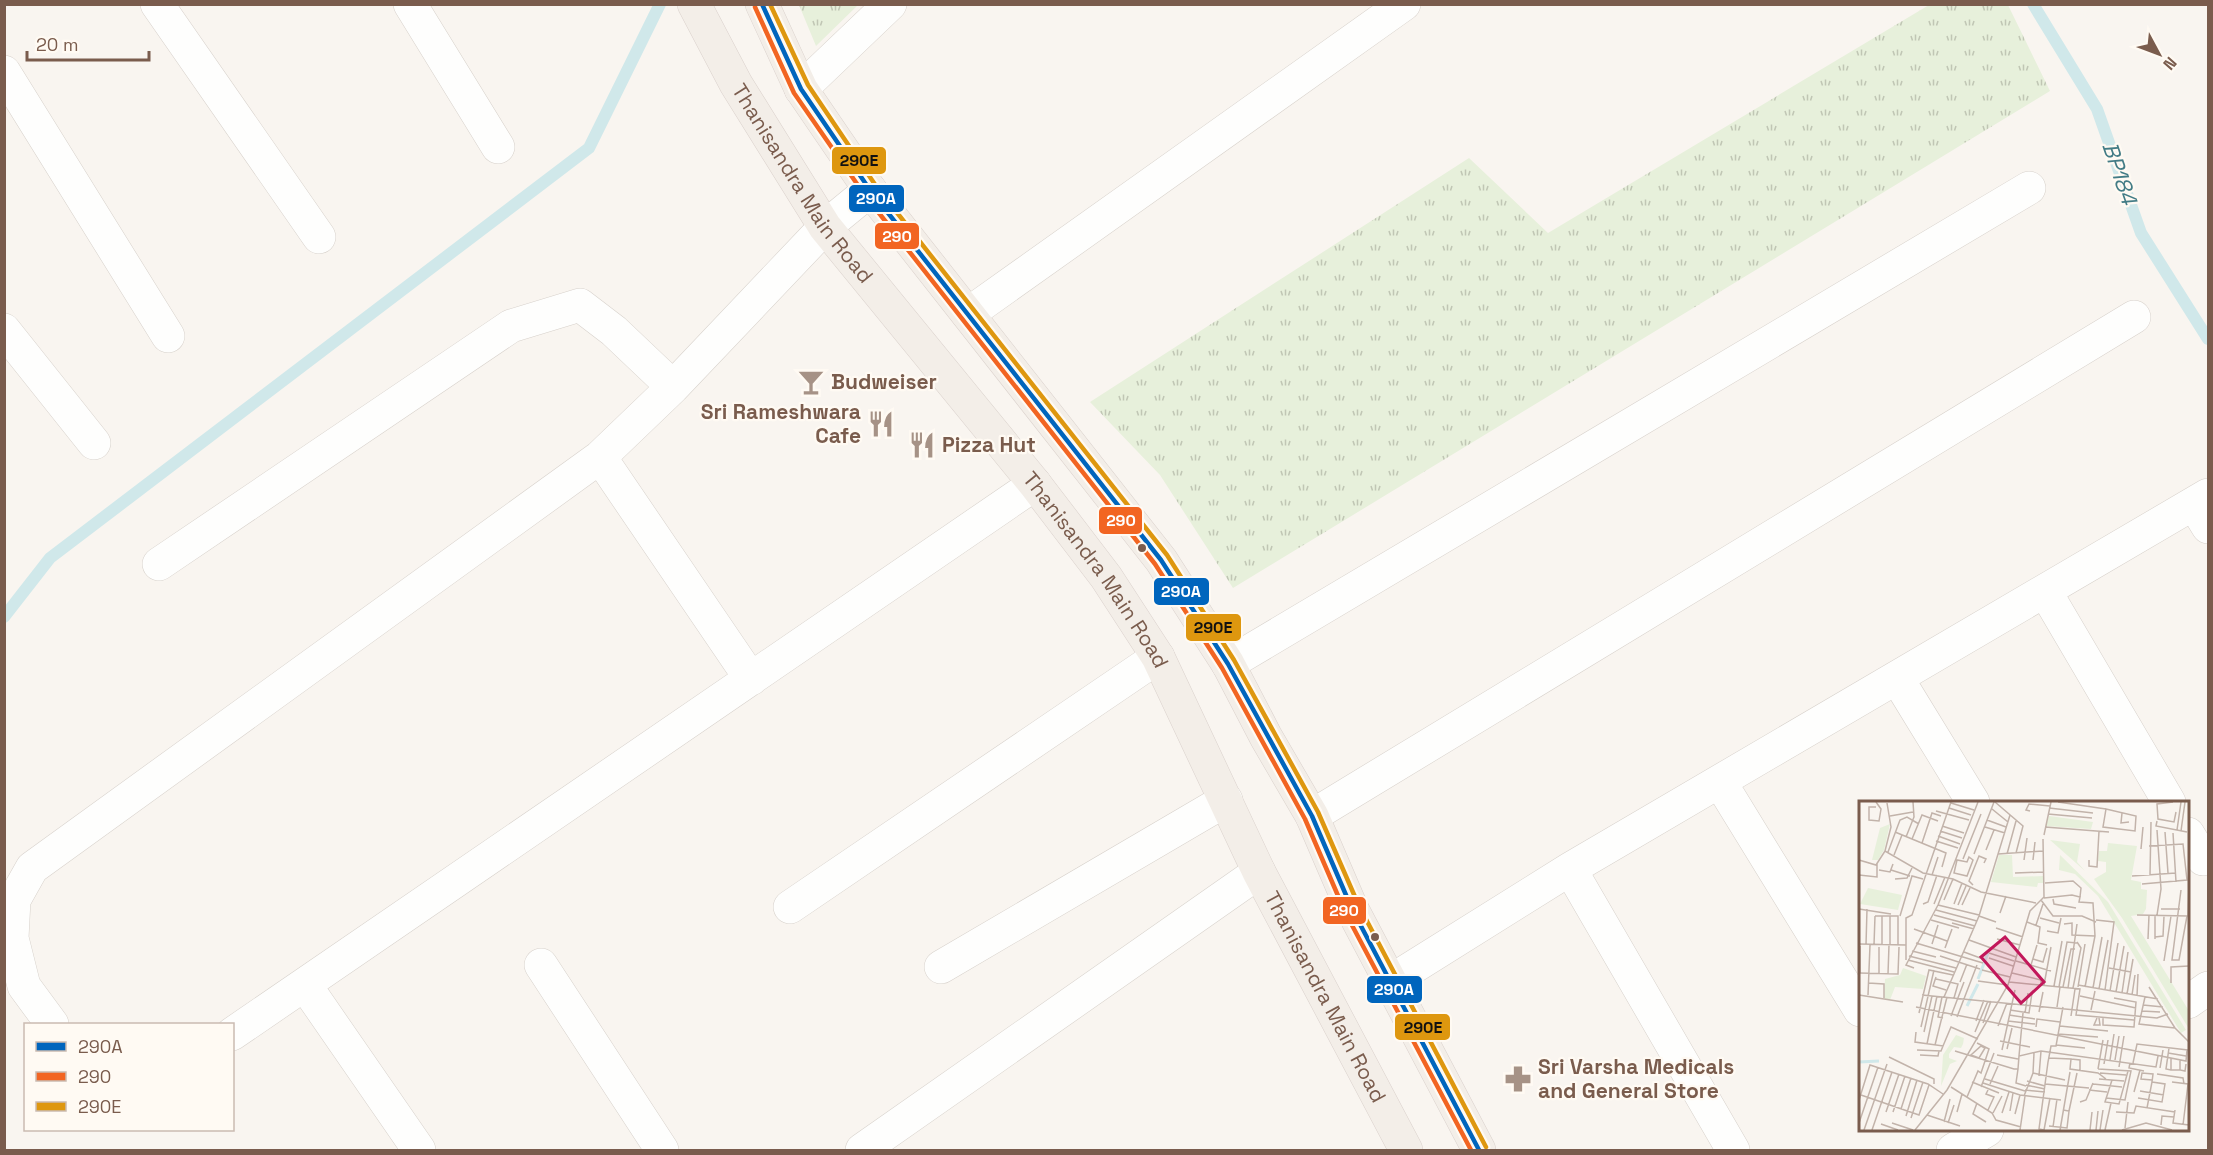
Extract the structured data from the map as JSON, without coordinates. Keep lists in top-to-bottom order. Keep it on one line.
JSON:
{"streets":{"main road":["Thanisandra Main Road"]},"water":["BP184"],"places":{"bar":["Budweiser"],"restaurant":["Sri Rameshwara Cafe","Pizza Hut"],"pharmacy":["Sri Varsha Medicals and General Store"]},"lines":["transit line 290A","transit line 290E","transit line 290"],"legend":["290A","290","290E"],"scale_bar":"20 m","north":"bottom right"}
